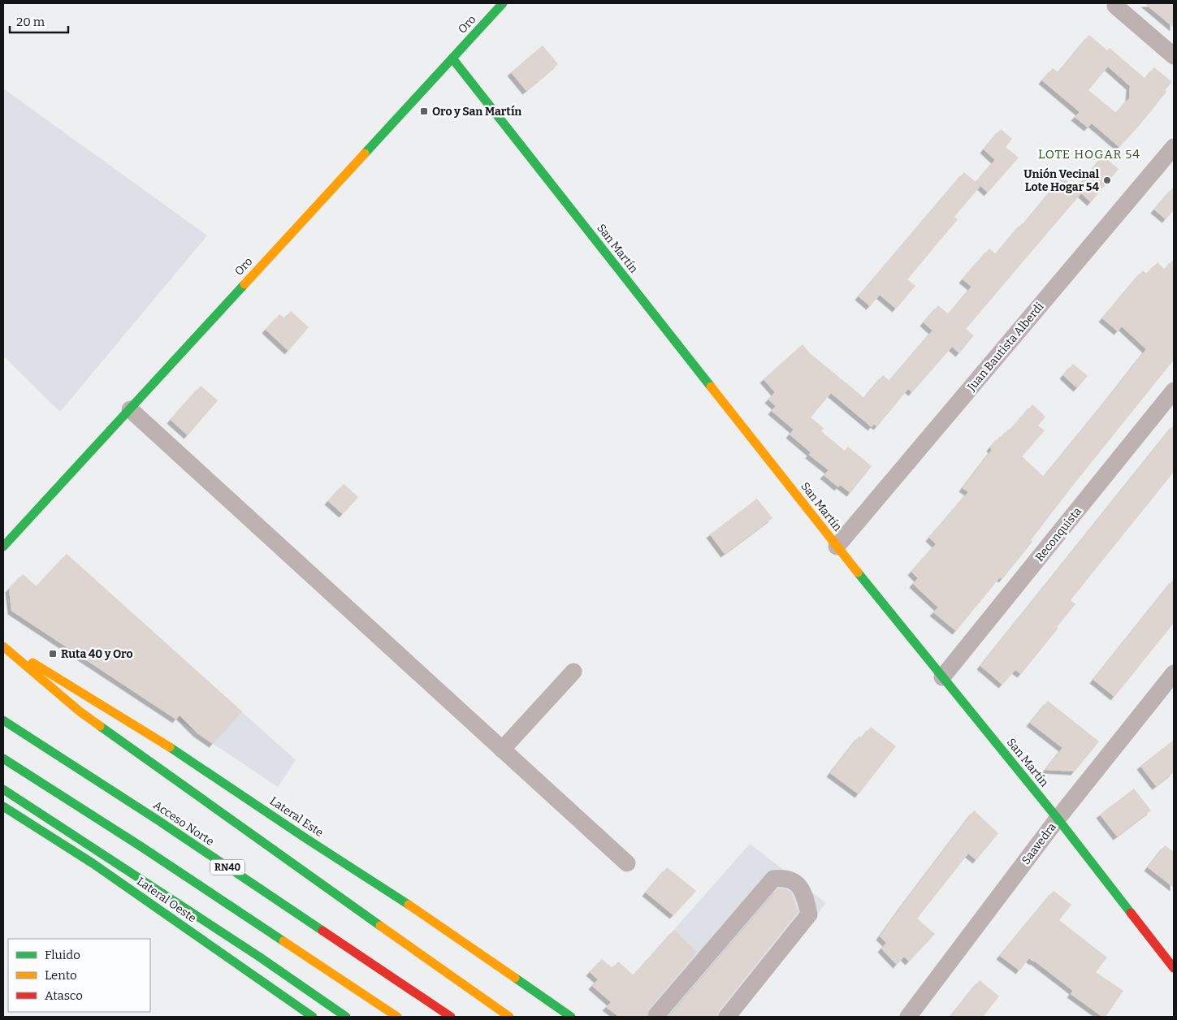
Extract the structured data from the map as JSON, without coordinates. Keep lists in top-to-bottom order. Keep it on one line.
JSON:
{"streets":{"main road":["Oro","San Martín","Lateral Este","Acceso Norte","RN40","Lateral Oeste"],"street":["Juan Bautista Alberdi","Reconquista","Saavedra"]},"crossings":[["Oro","San Martín"],["San Martín","Juan Bautista Alberdi"],["San Martín","Reconquista"],["San Martín","Saavedra"]],"districts":["LOTE HOGAR 54"],"places":{"transit":["Oro y San Martín","Ruta 40 y Oro"],"other":["Unión Vecinal Lote Hogar 54"]},"legend":["Fluido","Lento","Atasco"],"scale_bar":"20 m"}
